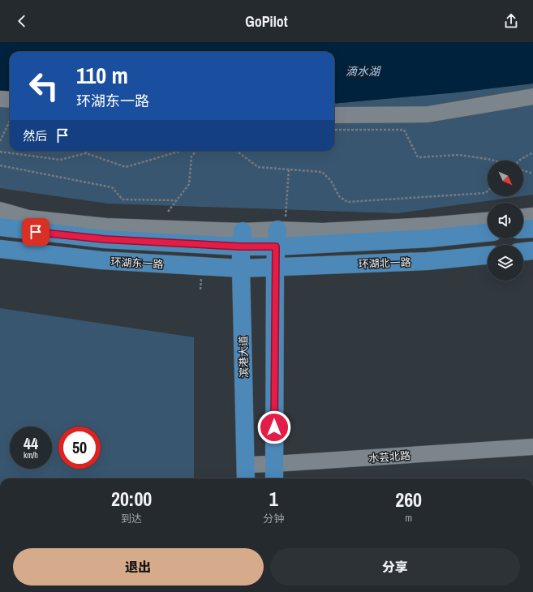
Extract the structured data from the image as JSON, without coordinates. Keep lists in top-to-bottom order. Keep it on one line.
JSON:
{"streets":{"main road":["环湖东一路","环湖北一路","滨港大道"],"street":["水芸北路"]},"crossings":[["环湖东一路","环湖北一路"],["环湖东一路","滨港大道"],["滨港大道","水芸北路"]],"water":["滴水湖"],"north":"bottom right","page":{"header":"GoPilot","turn":["110 m","环湖东一路"],"then":"然后","speed":"44 km/h","limit":"50","eta":["20:00","到达","1","分钟","260","m"],"buttons":["退出","分享"]}}
